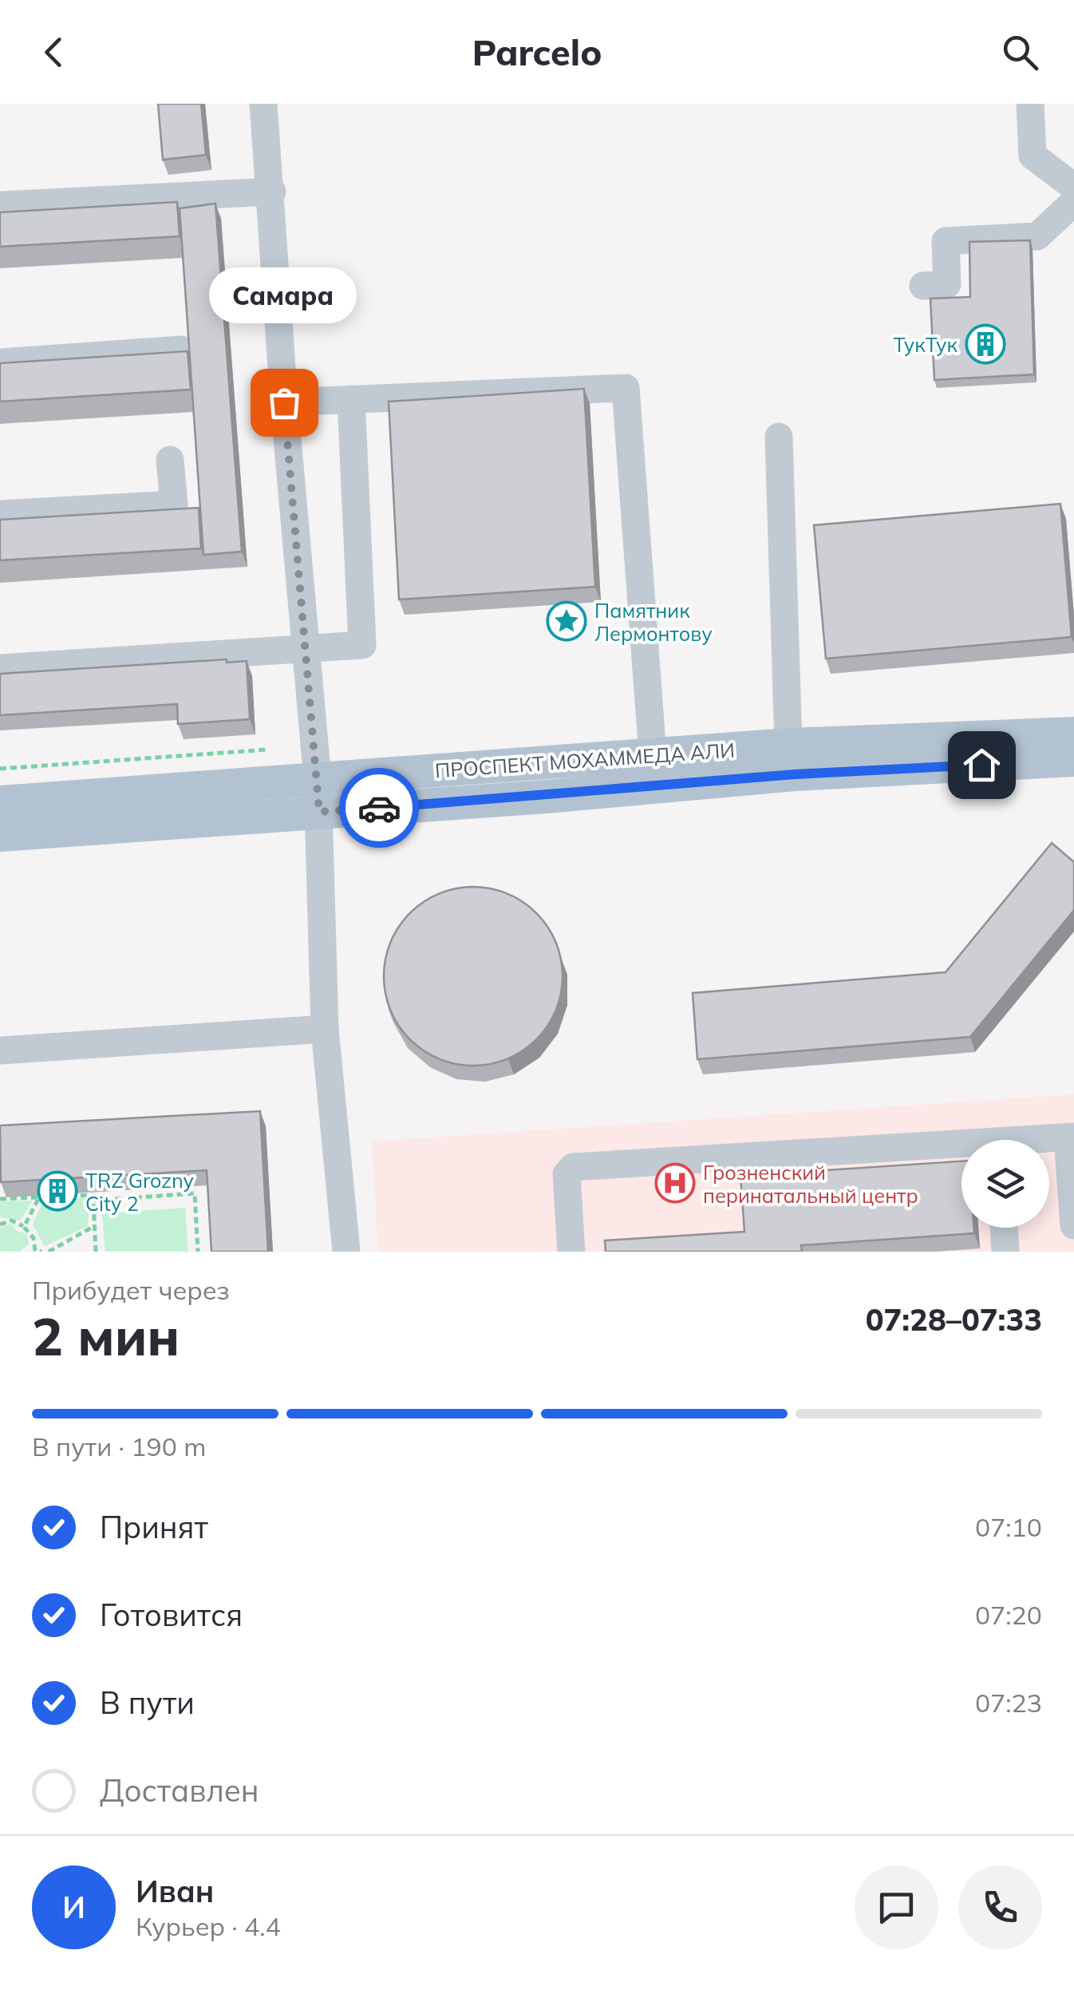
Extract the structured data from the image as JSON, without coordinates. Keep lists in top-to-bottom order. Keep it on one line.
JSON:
{"streets":{"main road":["ПРОСПЕКТ МОХАММЕДА АЛИ"]},"places":{"building":["ТукТук","TRZ Grozny City 2"],"other":["Самара"],"place":["Памятник Лермонтову"],"hospital":["Грозненский перинатальный центр"]},"page":{"header":"Parcelo","bubble":"Самара","heading":["2 мин","Прибудет через","07:28–07:33"],"panel":["Иван","Курьер · 4.4"],"bar":"В пути · 190 m","list":[["Принят","07:10"],["Готовится","07:20"],["В пути","07:23"],"Доставлен"],"round":"И"}}
